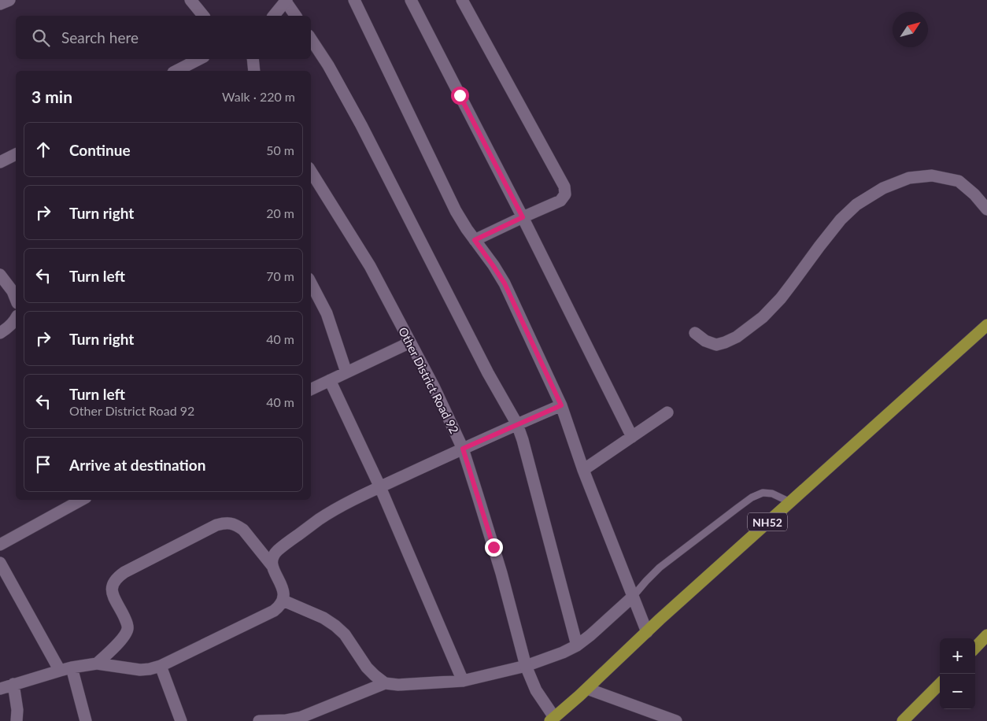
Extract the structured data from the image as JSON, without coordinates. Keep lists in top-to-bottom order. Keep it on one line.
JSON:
{"streets":{"highway":["NH52"],"street":["Other District Road 92"]},"crossings":[["Other District Road 92","NH52"]],"north":"top right","page":{"search":"Search here","heading":["3 min","Walk · 220 m"],"list":[["Continue","50 m"],["Turn right","20 m"],["Turn left","70 m"],["Turn right","40 m"],["Turn left","Other District Road 92","40 m"],"Arrive at destination"],"map_buttons":["+","−"]}}
